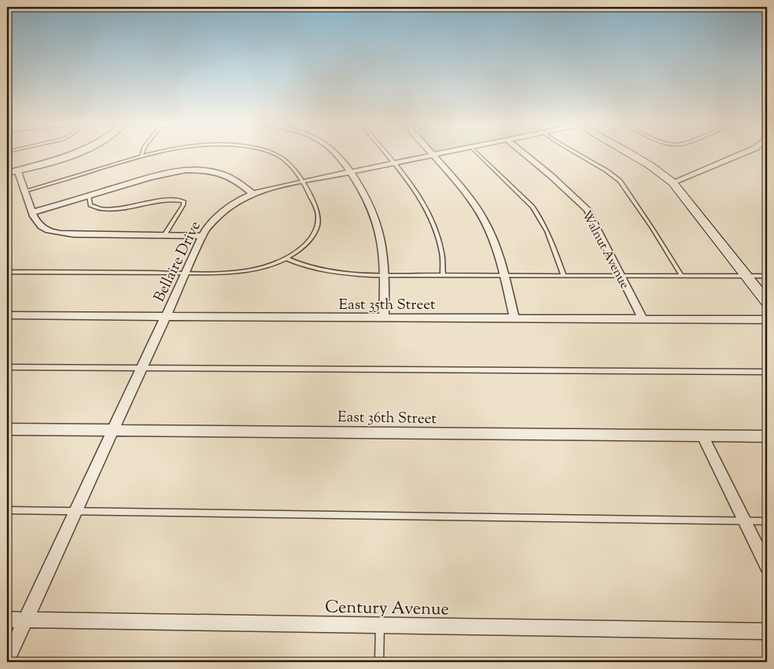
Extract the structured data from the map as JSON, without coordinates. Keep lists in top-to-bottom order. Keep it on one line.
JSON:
{"streets":{"street":["Walnut Avenue","Bellaire Drive","East 35th Street","East 36th Street","Century Avenue"]},"crossings":[["Walnut Avenue","East 35th Street"],["Bellaire Drive","East 35th Street"],["Bellaire Drive","East 36th Street"],["Bellaire Drive","Century Avenue"]]}
